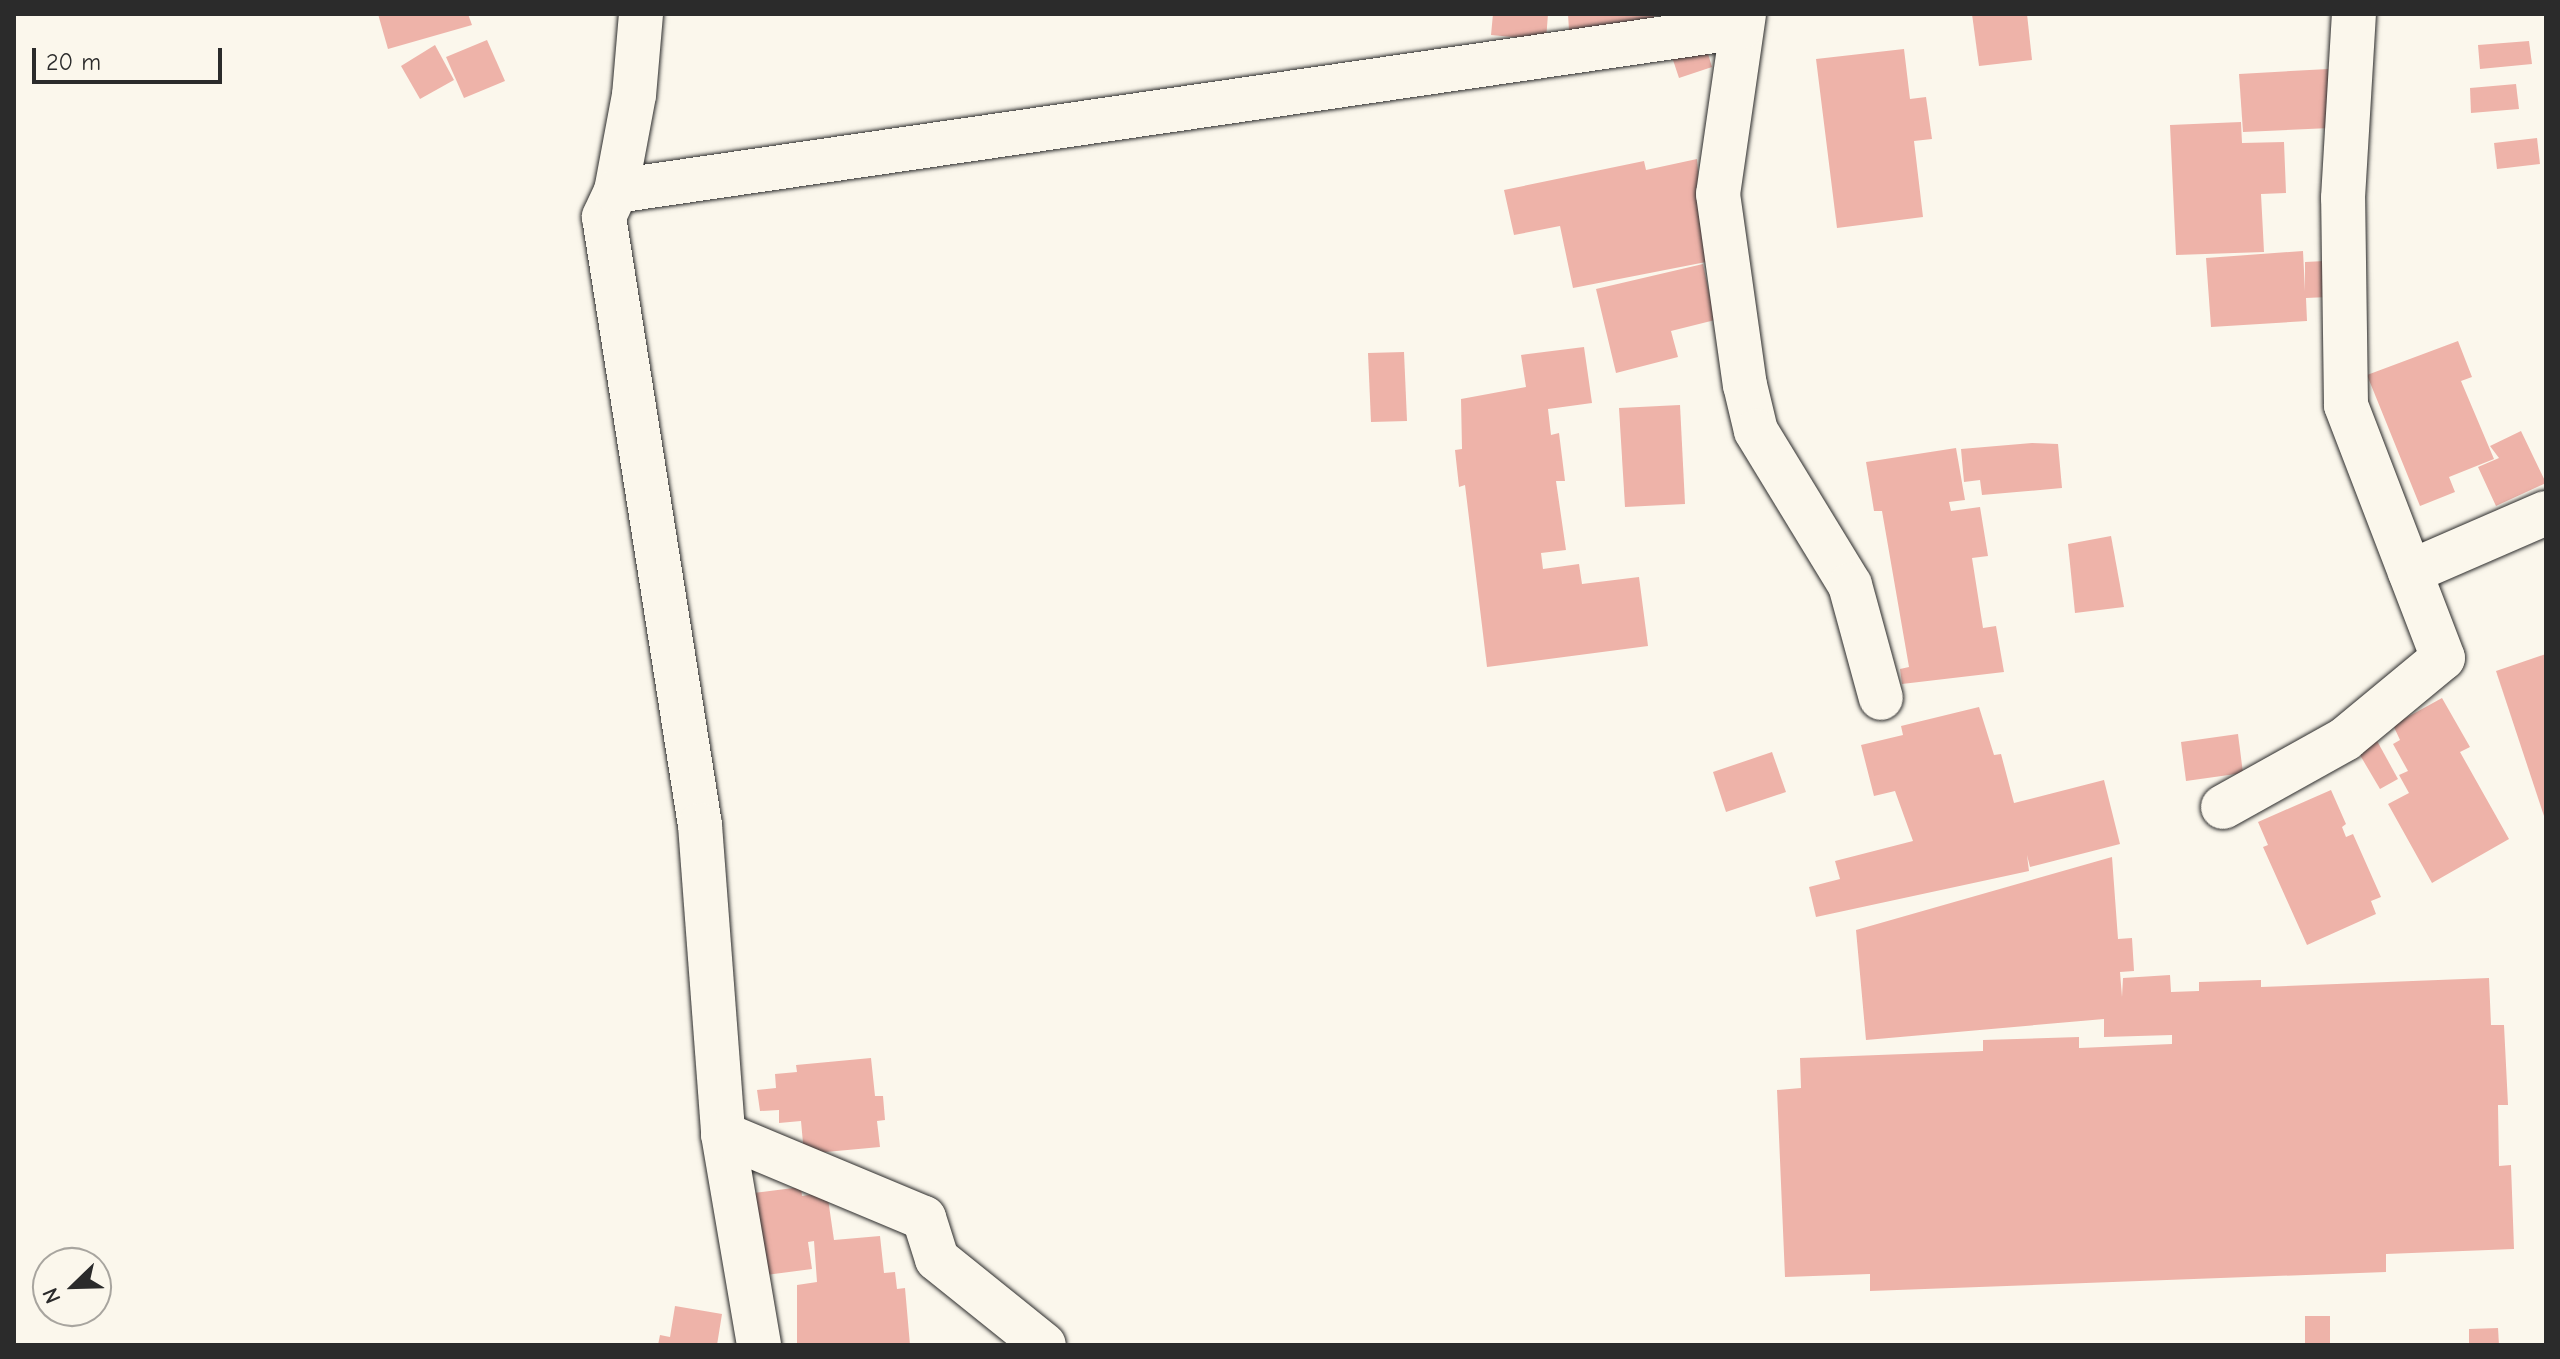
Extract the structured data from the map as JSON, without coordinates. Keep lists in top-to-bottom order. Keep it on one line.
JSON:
{"scale_bar":"20 m","north":"bottom left"}
